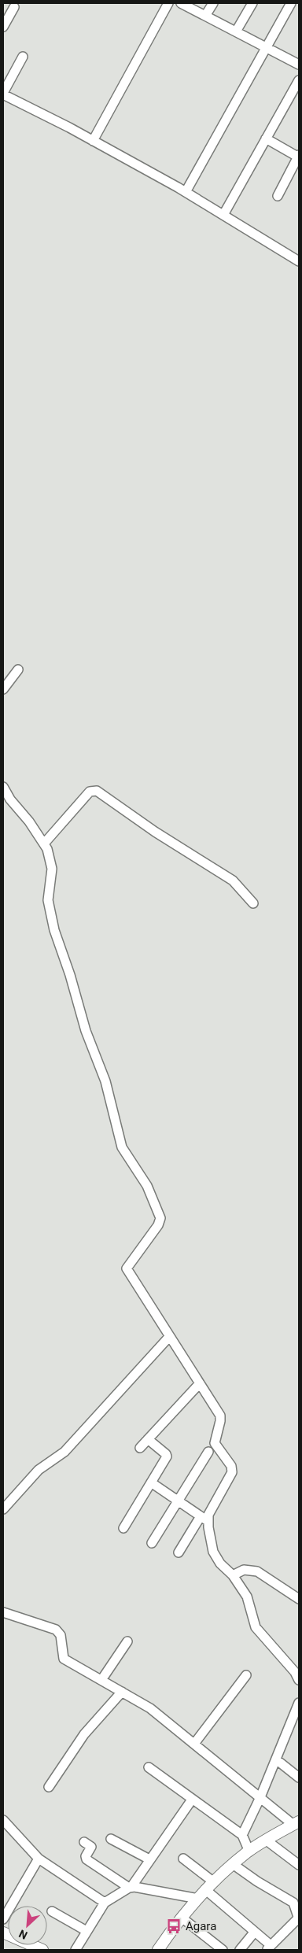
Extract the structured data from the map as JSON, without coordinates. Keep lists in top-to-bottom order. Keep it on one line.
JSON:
{"places":{"bus stop":["Agara"]},"north":"bottom left"}
